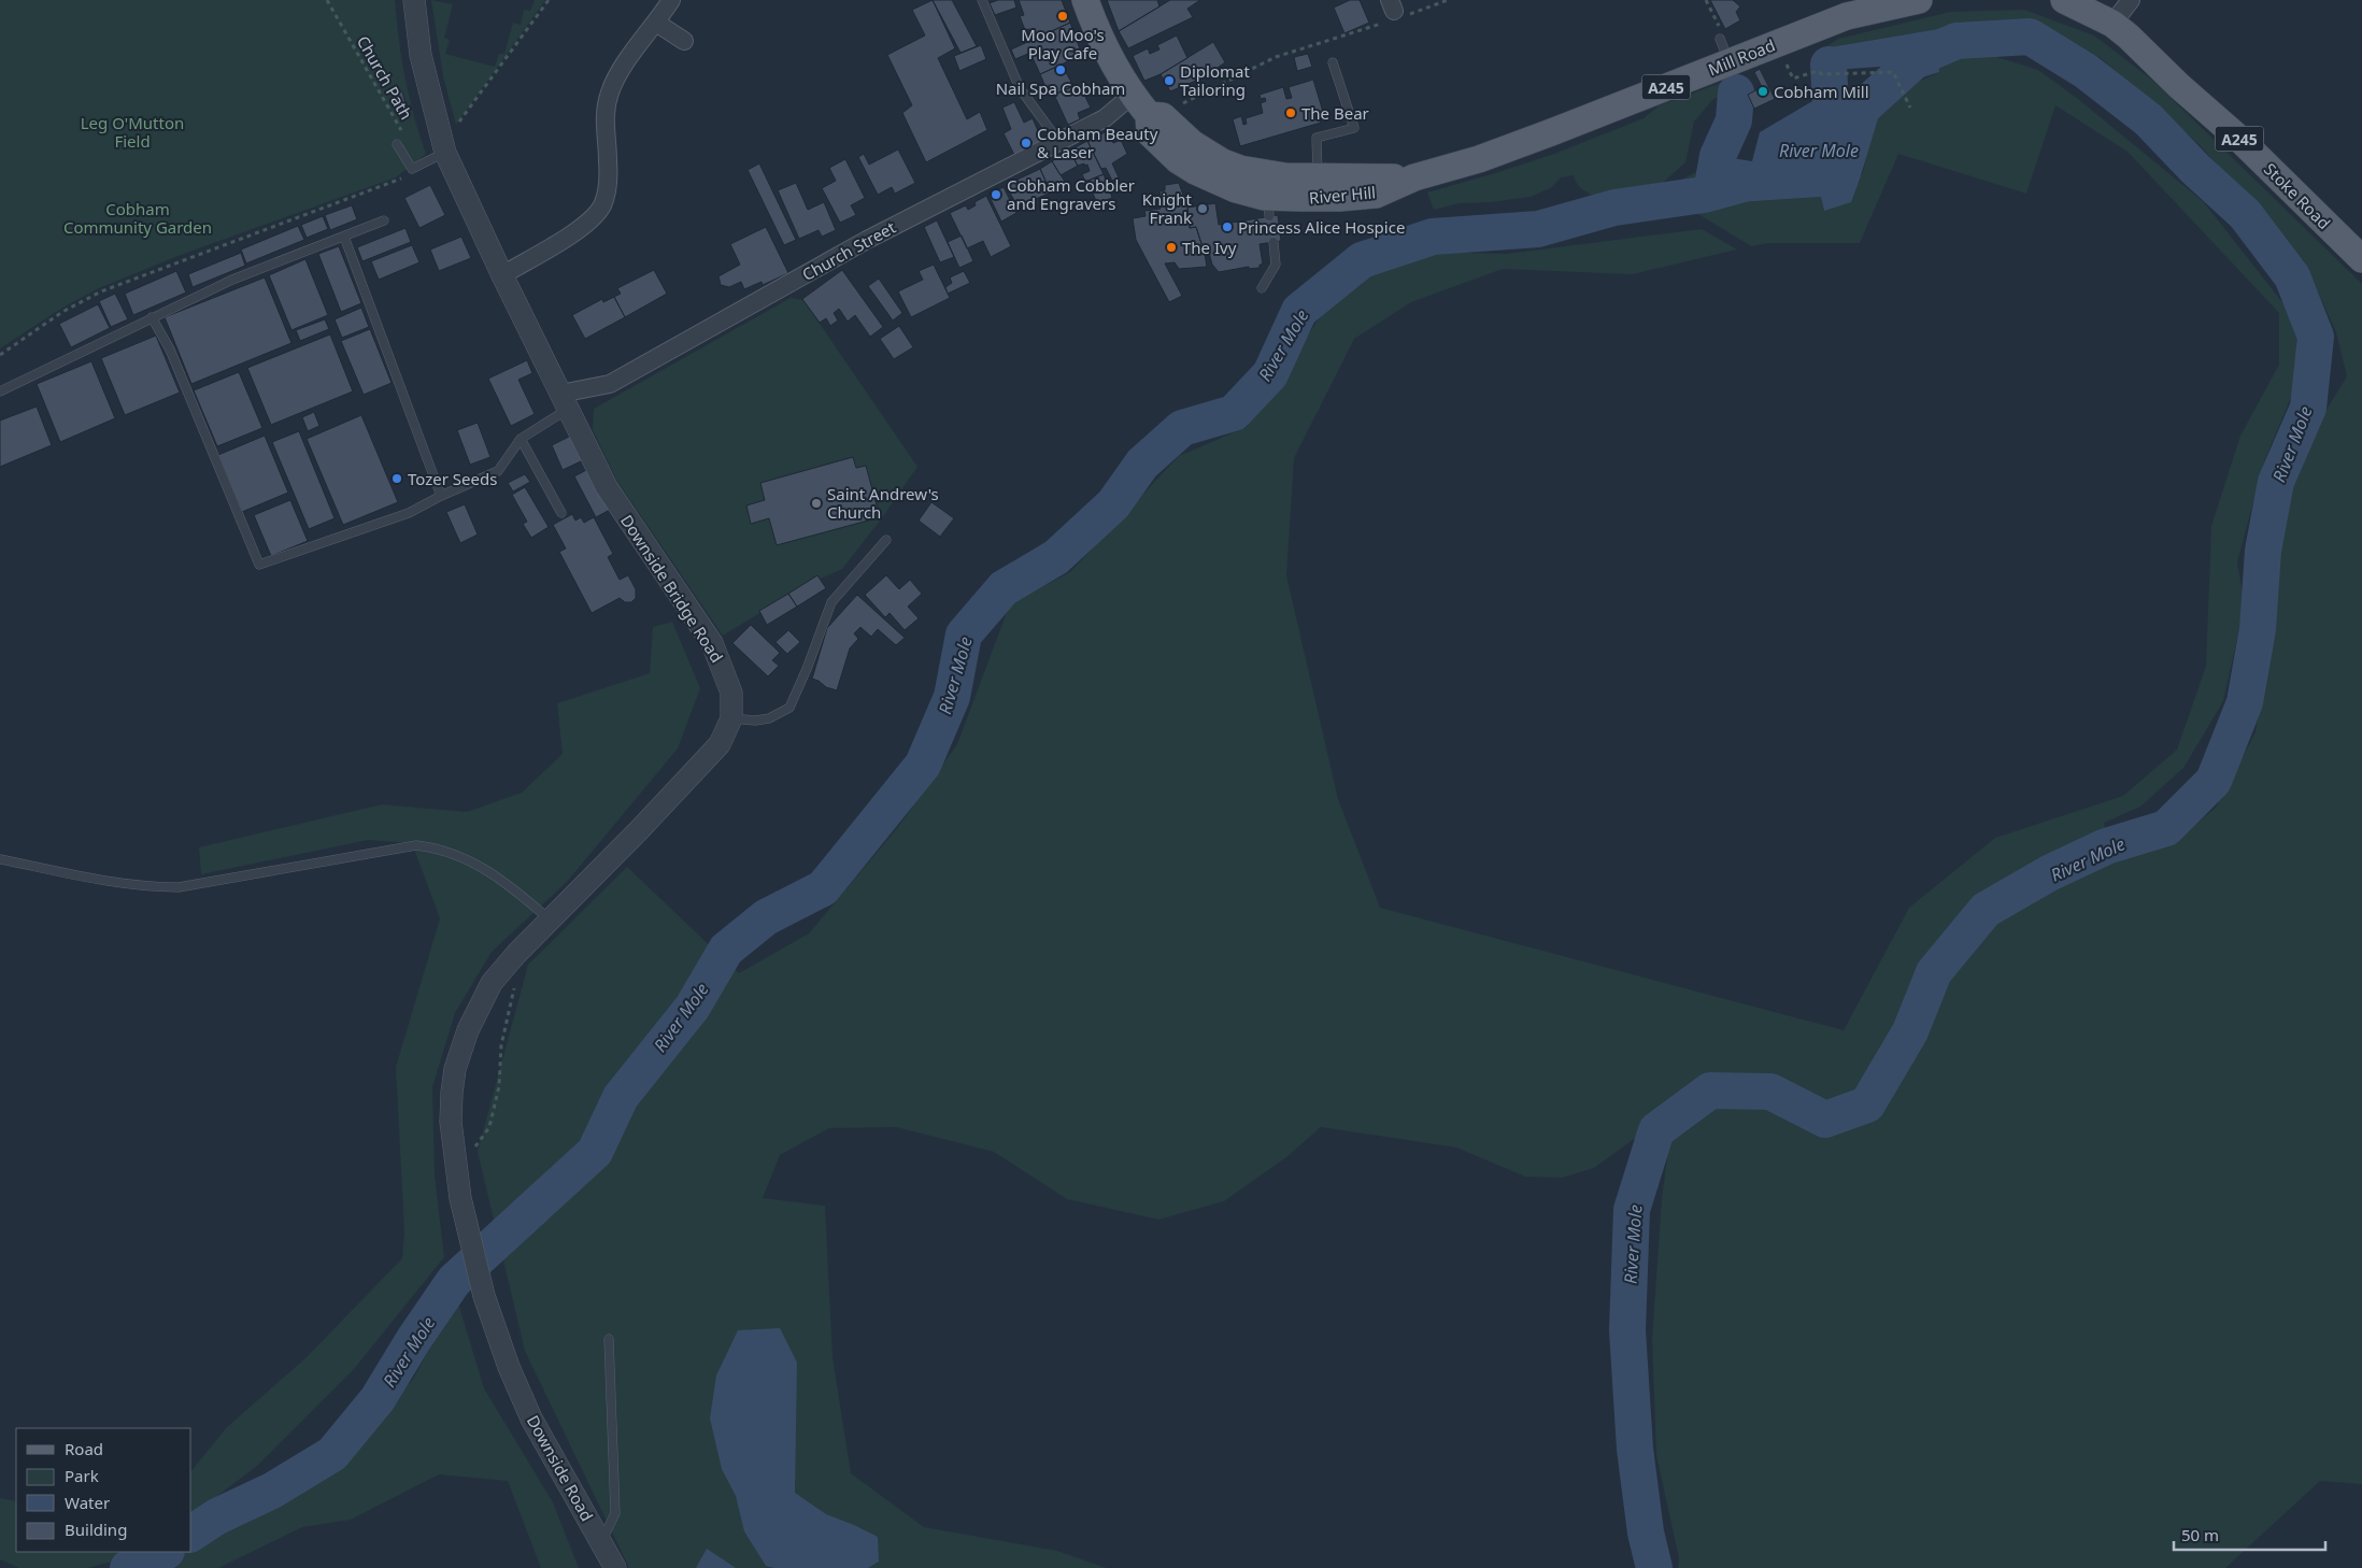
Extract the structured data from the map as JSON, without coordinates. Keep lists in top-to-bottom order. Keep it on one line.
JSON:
{"streets":{"main road":["Mill Road","A245","River Hill","Stoke Road"],"street":["Church Street","Downside Bridge Road","Downside Road"],"path":["Church Path"]},"crossings":[["Mill Road","River Hill"],["A245","River Hill"],["A245","Stoke Road"],["A245","Church Street"],["River Hill","Church Street"],["Church Street","Downside Bridge Road"],["Downside Bridge Road","Downside Road"]],"water":["River Mole"],"parks":["Leg O'Mutton Field","Cobham Community Garden"],"places":["Moo Moo's Play Cafe","Nail Spa Cobham","Diplomat Tailoring","Cobham Mill","The Bear","Cobham Beauty & Laser","Cobham Cobbler and Engravers","Knight Frank","Princess Alice Hospice","The Ivy","Tozer Seeds","Saint Andrew's Church"],"legend":["Road","Park","Water","Building"],"scale_bar":"50 m"}
